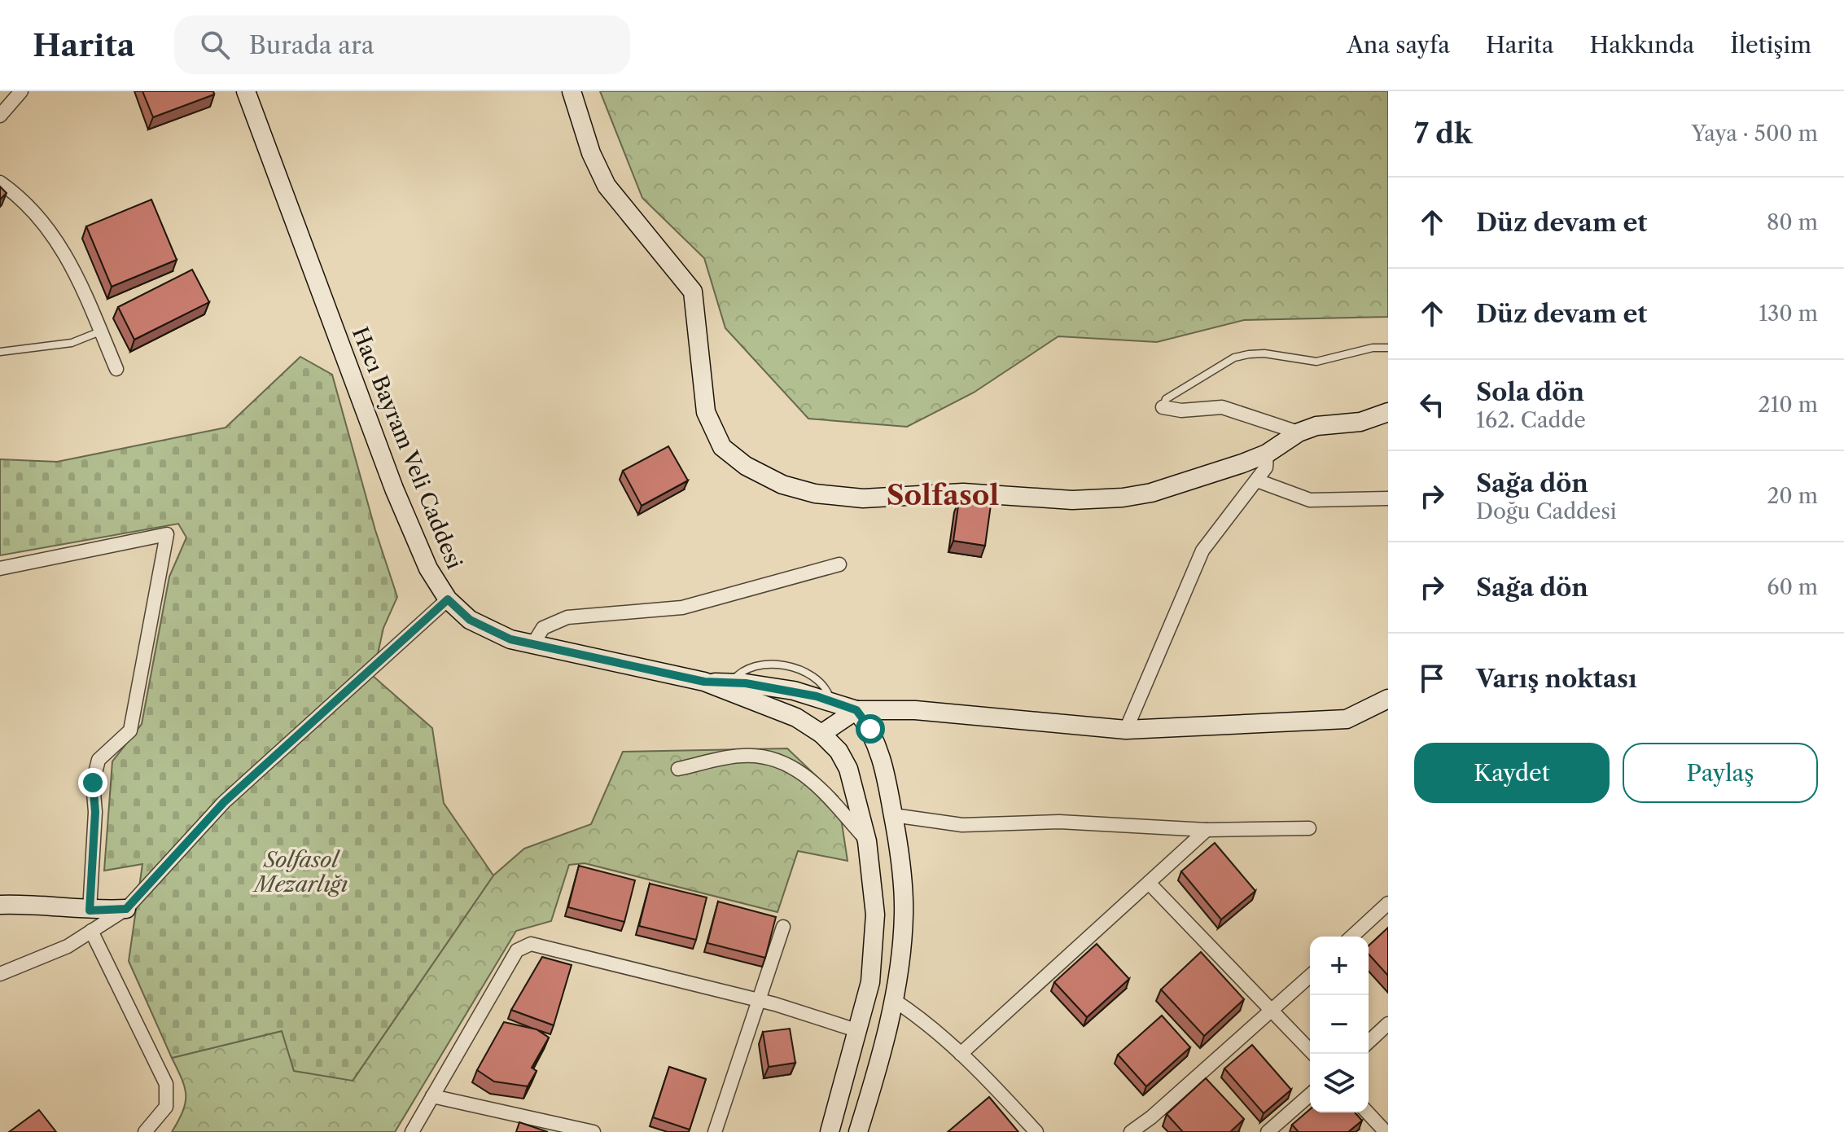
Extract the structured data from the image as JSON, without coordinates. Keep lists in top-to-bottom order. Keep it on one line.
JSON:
{"streets":{"main road":["Hacı Bayram Veli Caddesi"]},"districts":["Solfasol"],"parks":["Solfasol Mezarlığı"],"page":{"header":"Harita","search":"Burada ara","nav":["Ana sayfa","Harita","Hakkında","İletişim"],"heading":["7 dk","Yaya · 500 m"],"list":[["Düz devam et","80 m"],["Düz devam et","130 m"],["Sola dön","162. Cadde","210 m"],["Sağa dön","Doğu Caddesi","20 m"],["Sağa dön","60 m"],"Varış noktası"],"buttons":["Kaydet","Paylaş"],"map_buttons":["+","−"]}}
